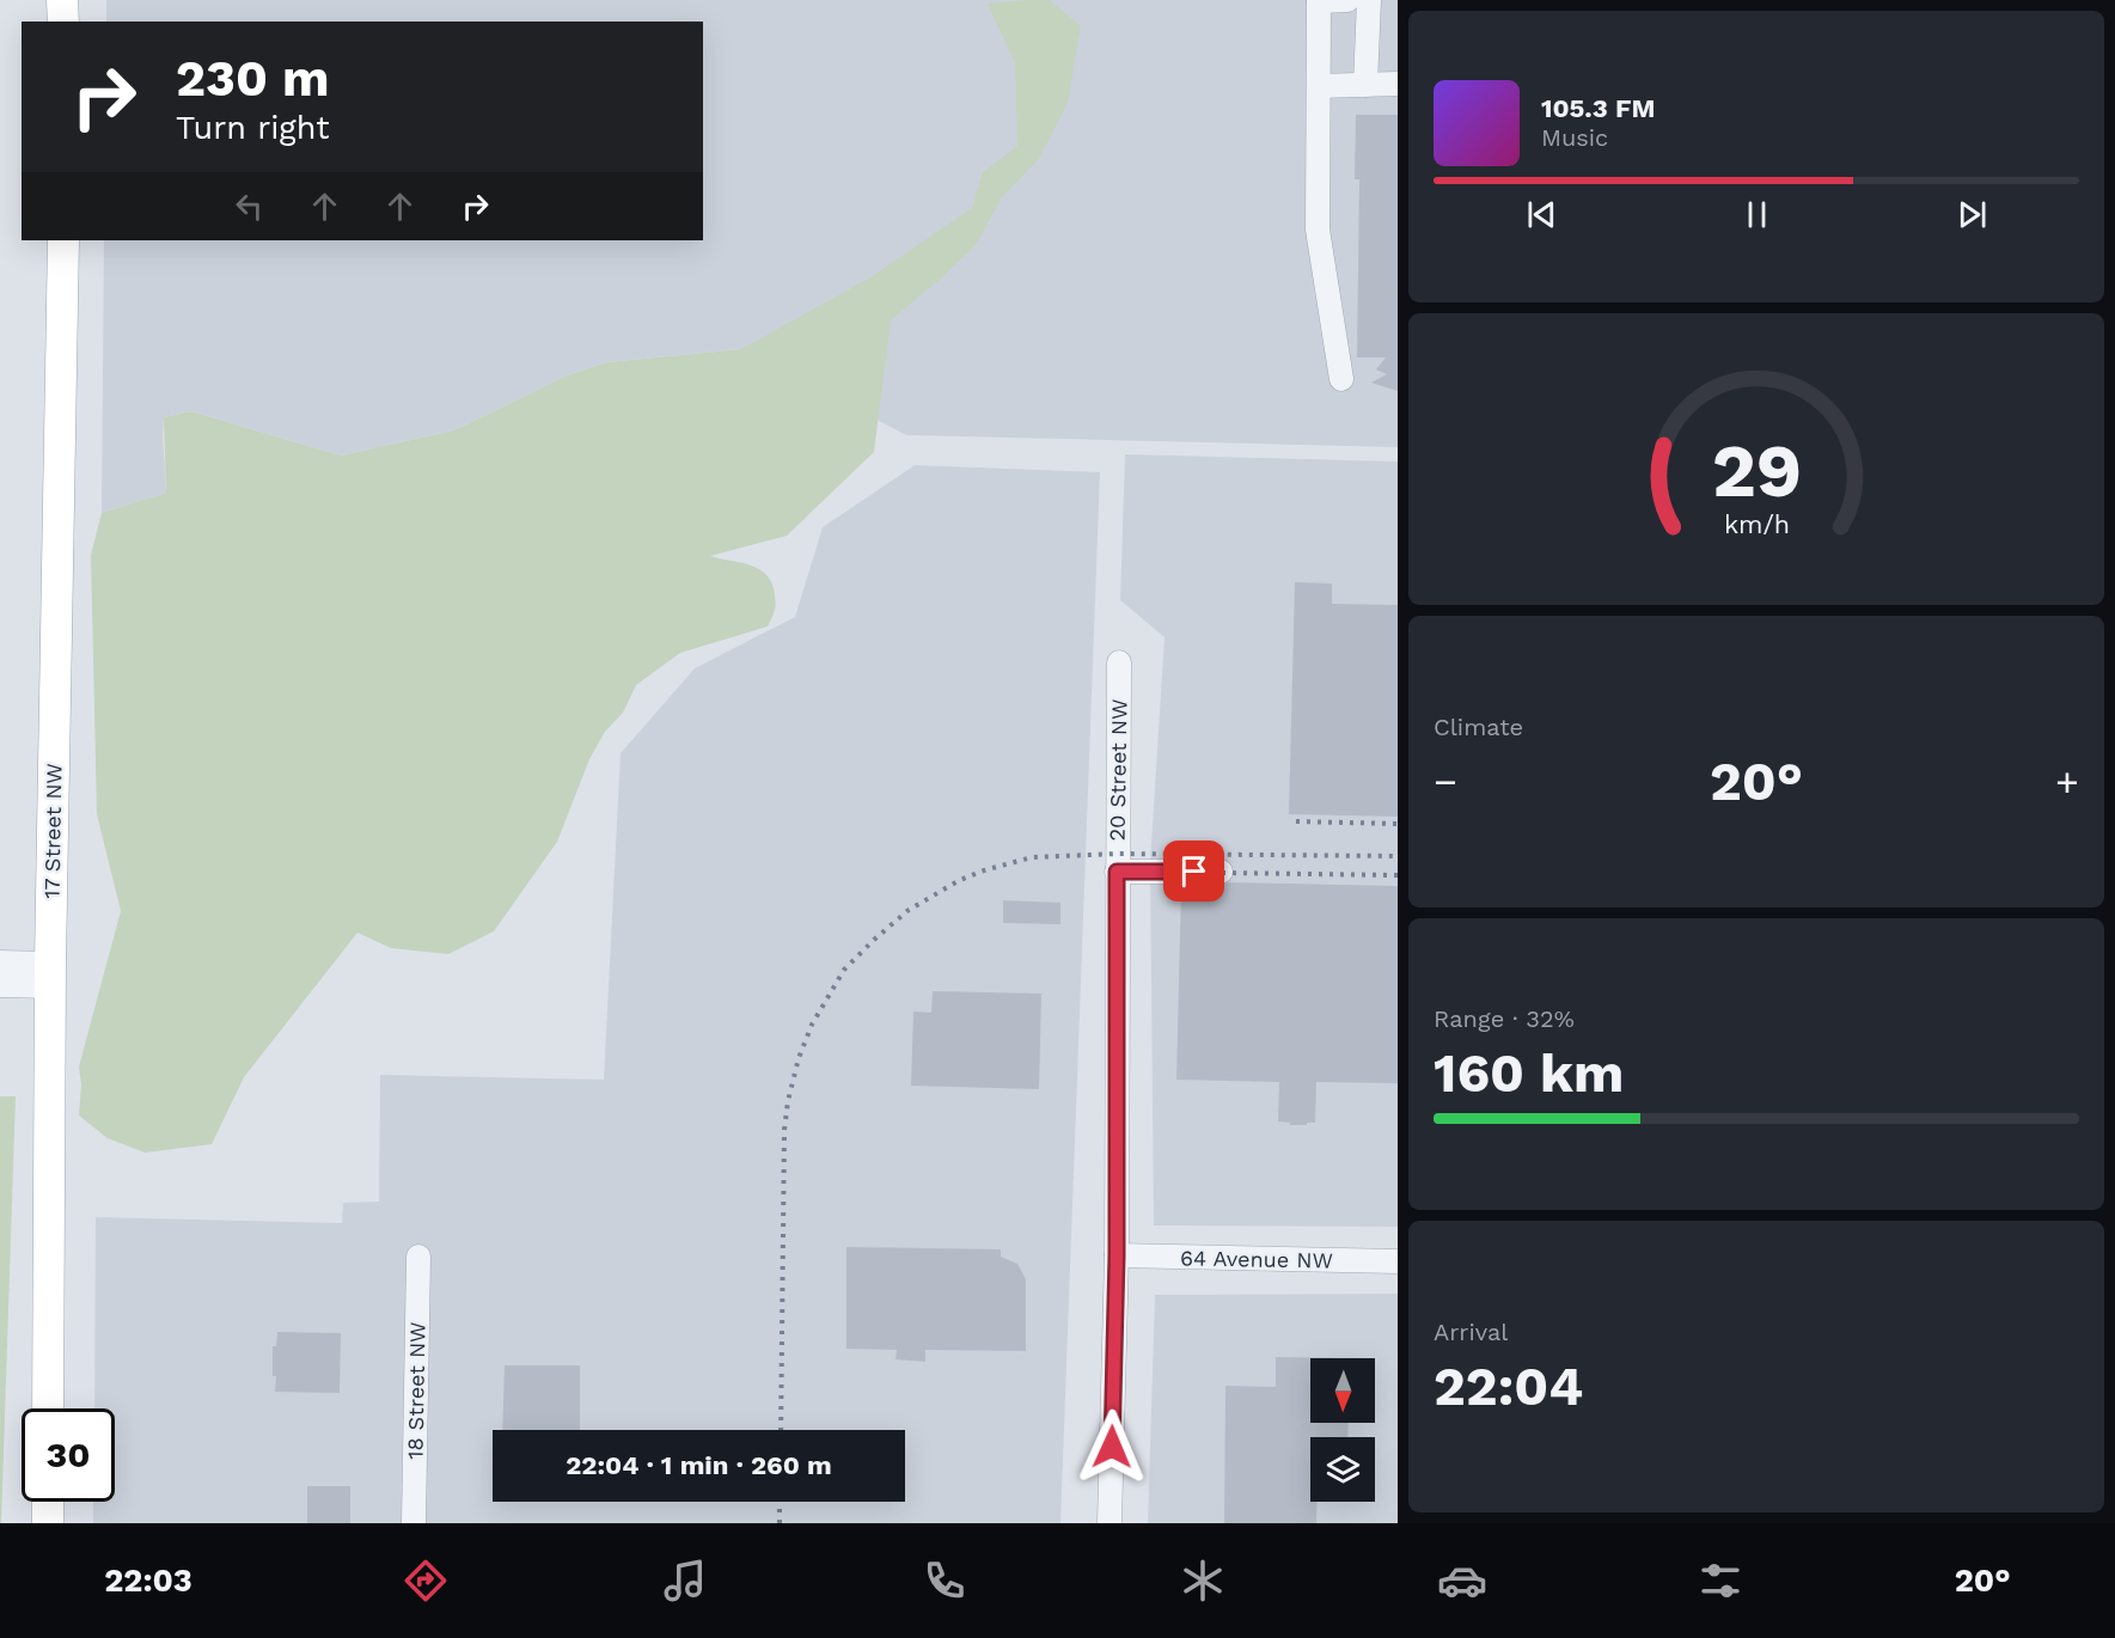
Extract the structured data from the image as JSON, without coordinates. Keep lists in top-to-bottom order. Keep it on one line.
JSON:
{"streets":{"main road":["17 Street NW"],"street":["20 Street NW","64 Avenue NW","18 Street NW"]},"crossings":[["20 Street NW","64 Avenue NW"]],"north":"bottom","page":{"turn":["230 m","Turn right"],"song":["105.3 FM","Music"],"tile":["Climate",["Range · 32%","160 km"],["Arrival","22:04"]],"heat":["−","20°","+"],"limit":"30","trip":"22:04 · 1 min · 260 m","tabs":["22:03","20°"],"gauge":["29","km/h"]}}
